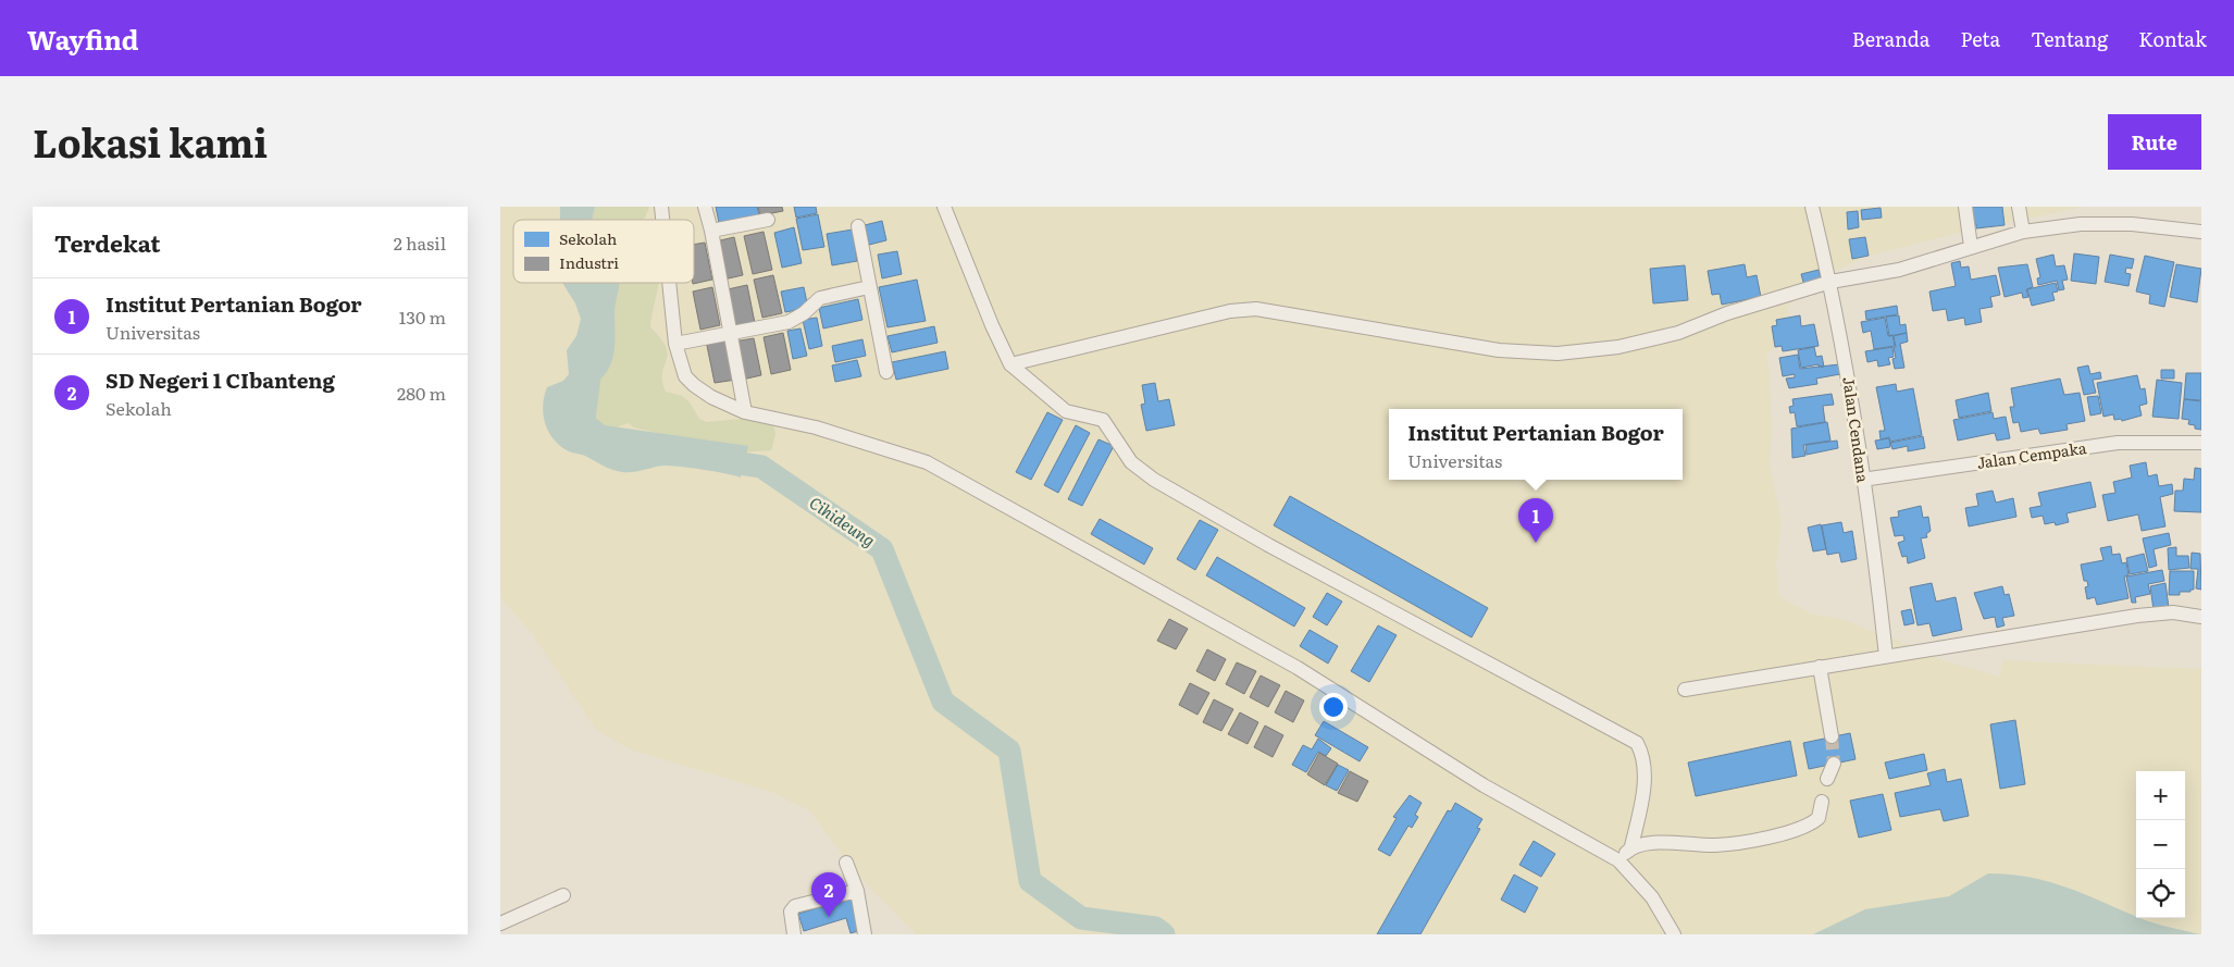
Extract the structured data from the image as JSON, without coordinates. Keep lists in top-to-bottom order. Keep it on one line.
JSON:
{"streets":{"street":["Jalan Cendana","Jalan Cempaka"]},"crossings":[["Jalan Cendana","Jalan Cempaka"]],"water":["Cihideung"],"legend":["Sekolah","Industri"],"page":{"header":"Wayfind","nav":["Beranda","Peta","Tentang","Kontak"],"title":"Lokasi kami","buttons":"Rute","heading":["Terdekat","2 hasil"],"list":[{"mark":"1","name":"Institut Pertanian Bogor","note":"Universitas","value":"130 m"},{"mark":"2","name":"SD Negeri 1 CIbanteng","note":"Sekolah","value":"280 m"}],"popup":["Institut Pertanian Bogor","Universitas"],"pins":["1","2"],"map_buttons":["+","−"]}}
